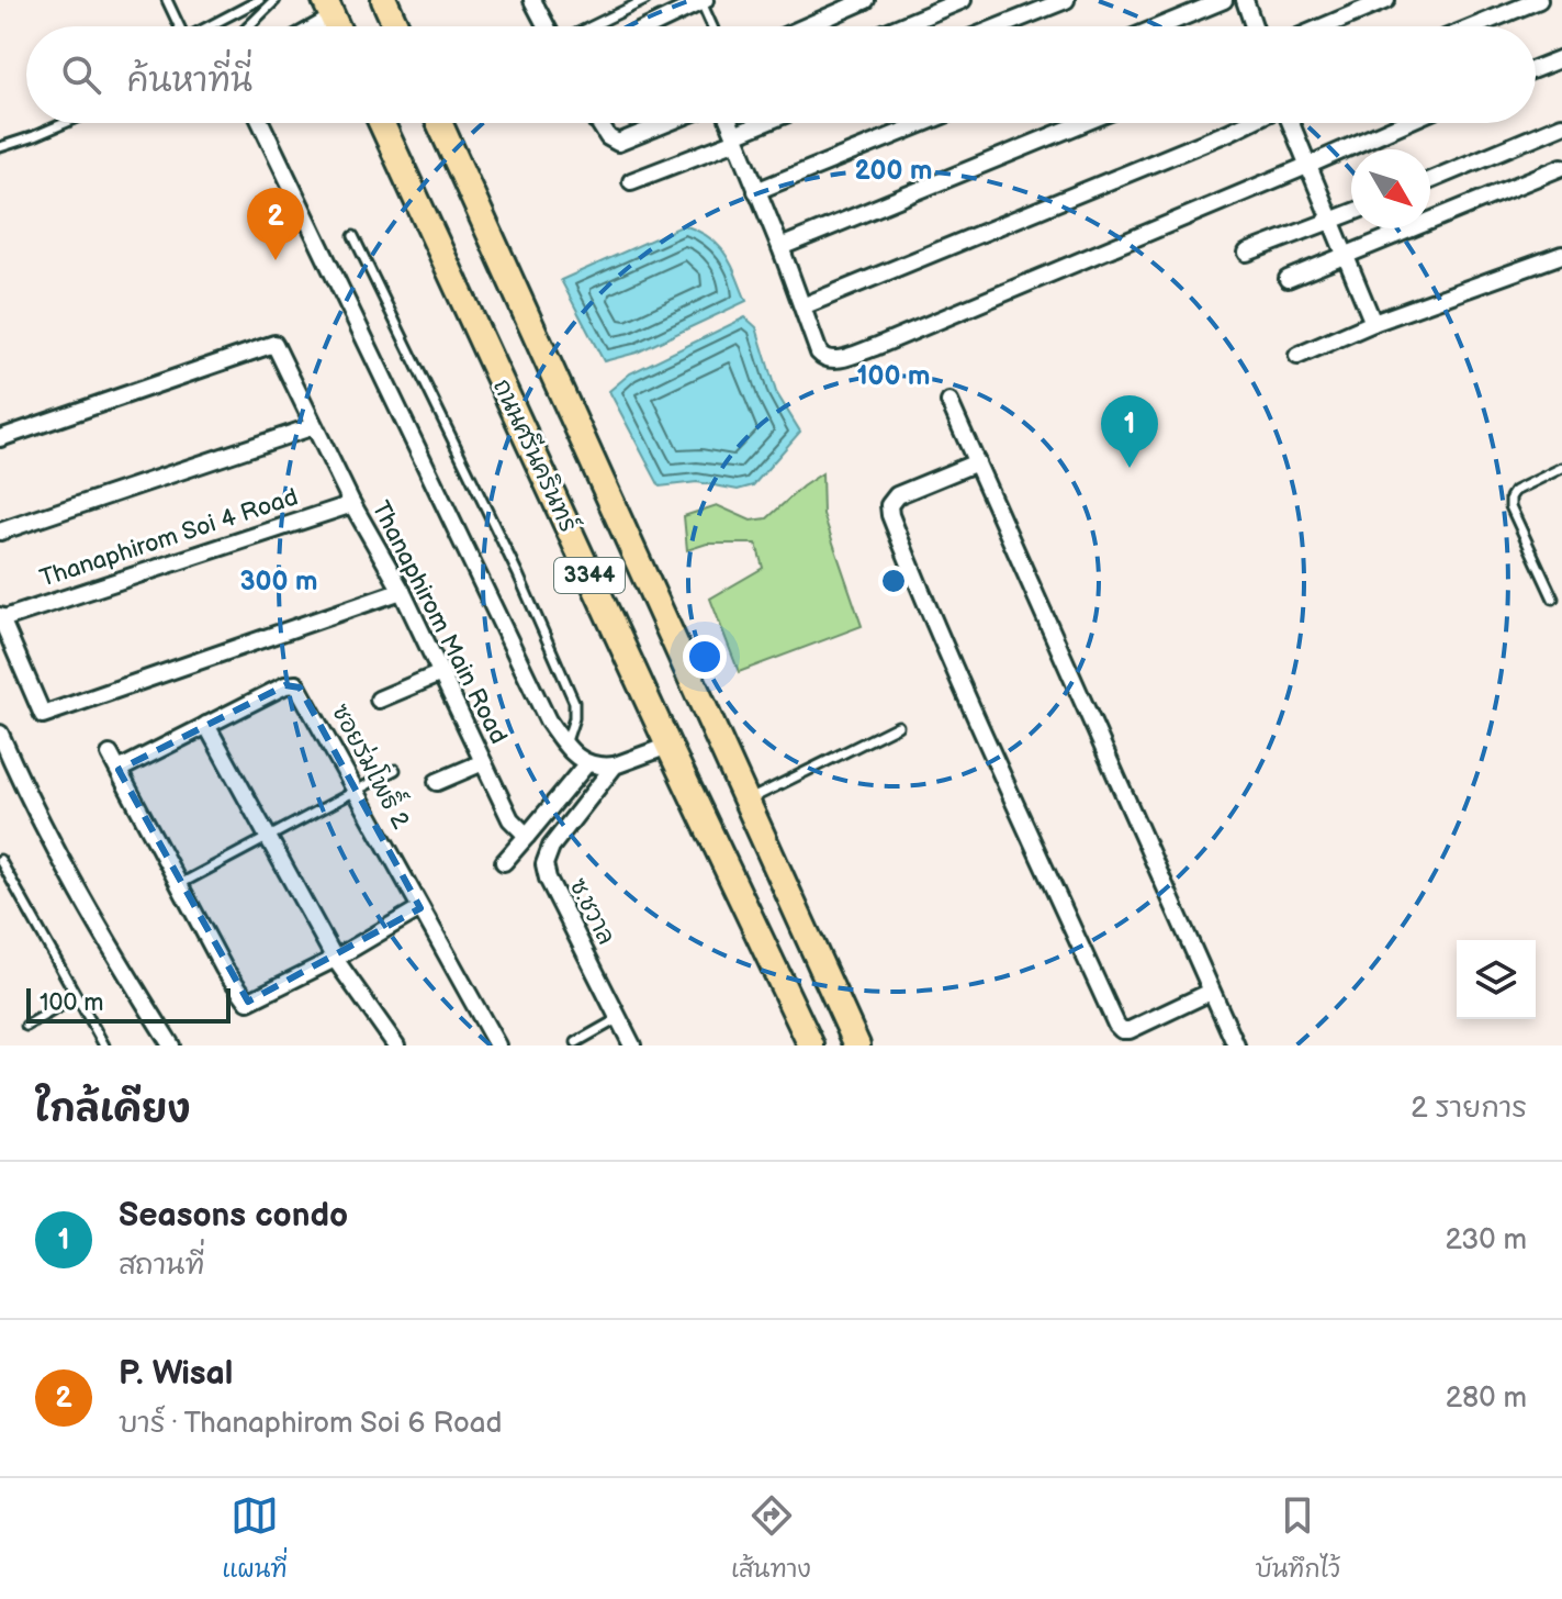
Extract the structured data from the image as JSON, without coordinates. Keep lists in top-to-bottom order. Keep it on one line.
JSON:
{"streets":{"main road":["ถนนศรีนครินทร์","3344"],"street":["Thanaphirom Soi 4 Road","Thanaphirom Main Road","ซอยร่มโพธิ์ 2","ซ.ชวาล"]},"crossings":[["Thanaphirom Soi 4 Road","Thanaphirom Main Road"]],"scale_bar":"100 m","north":"bottom right","page":{"search":"ค้นหาที่นี่","pins":["2","1"],"scale":"100 m","heading":["ใกล้เคียง","2 รายการ"],"list":[{"mark":"1","name":"Seasons condo","note":"สถานที่","value":"230 m"},{"mark":"2","name":"P. Wisal","note":"บาร์ · Thanaphirom Soi 6 Road","value":"280 m"}],"nav":["แผนที่","เส้นทาง","บันทึกไว้"]},"rings":["200 m","100 m","300 m"]}
